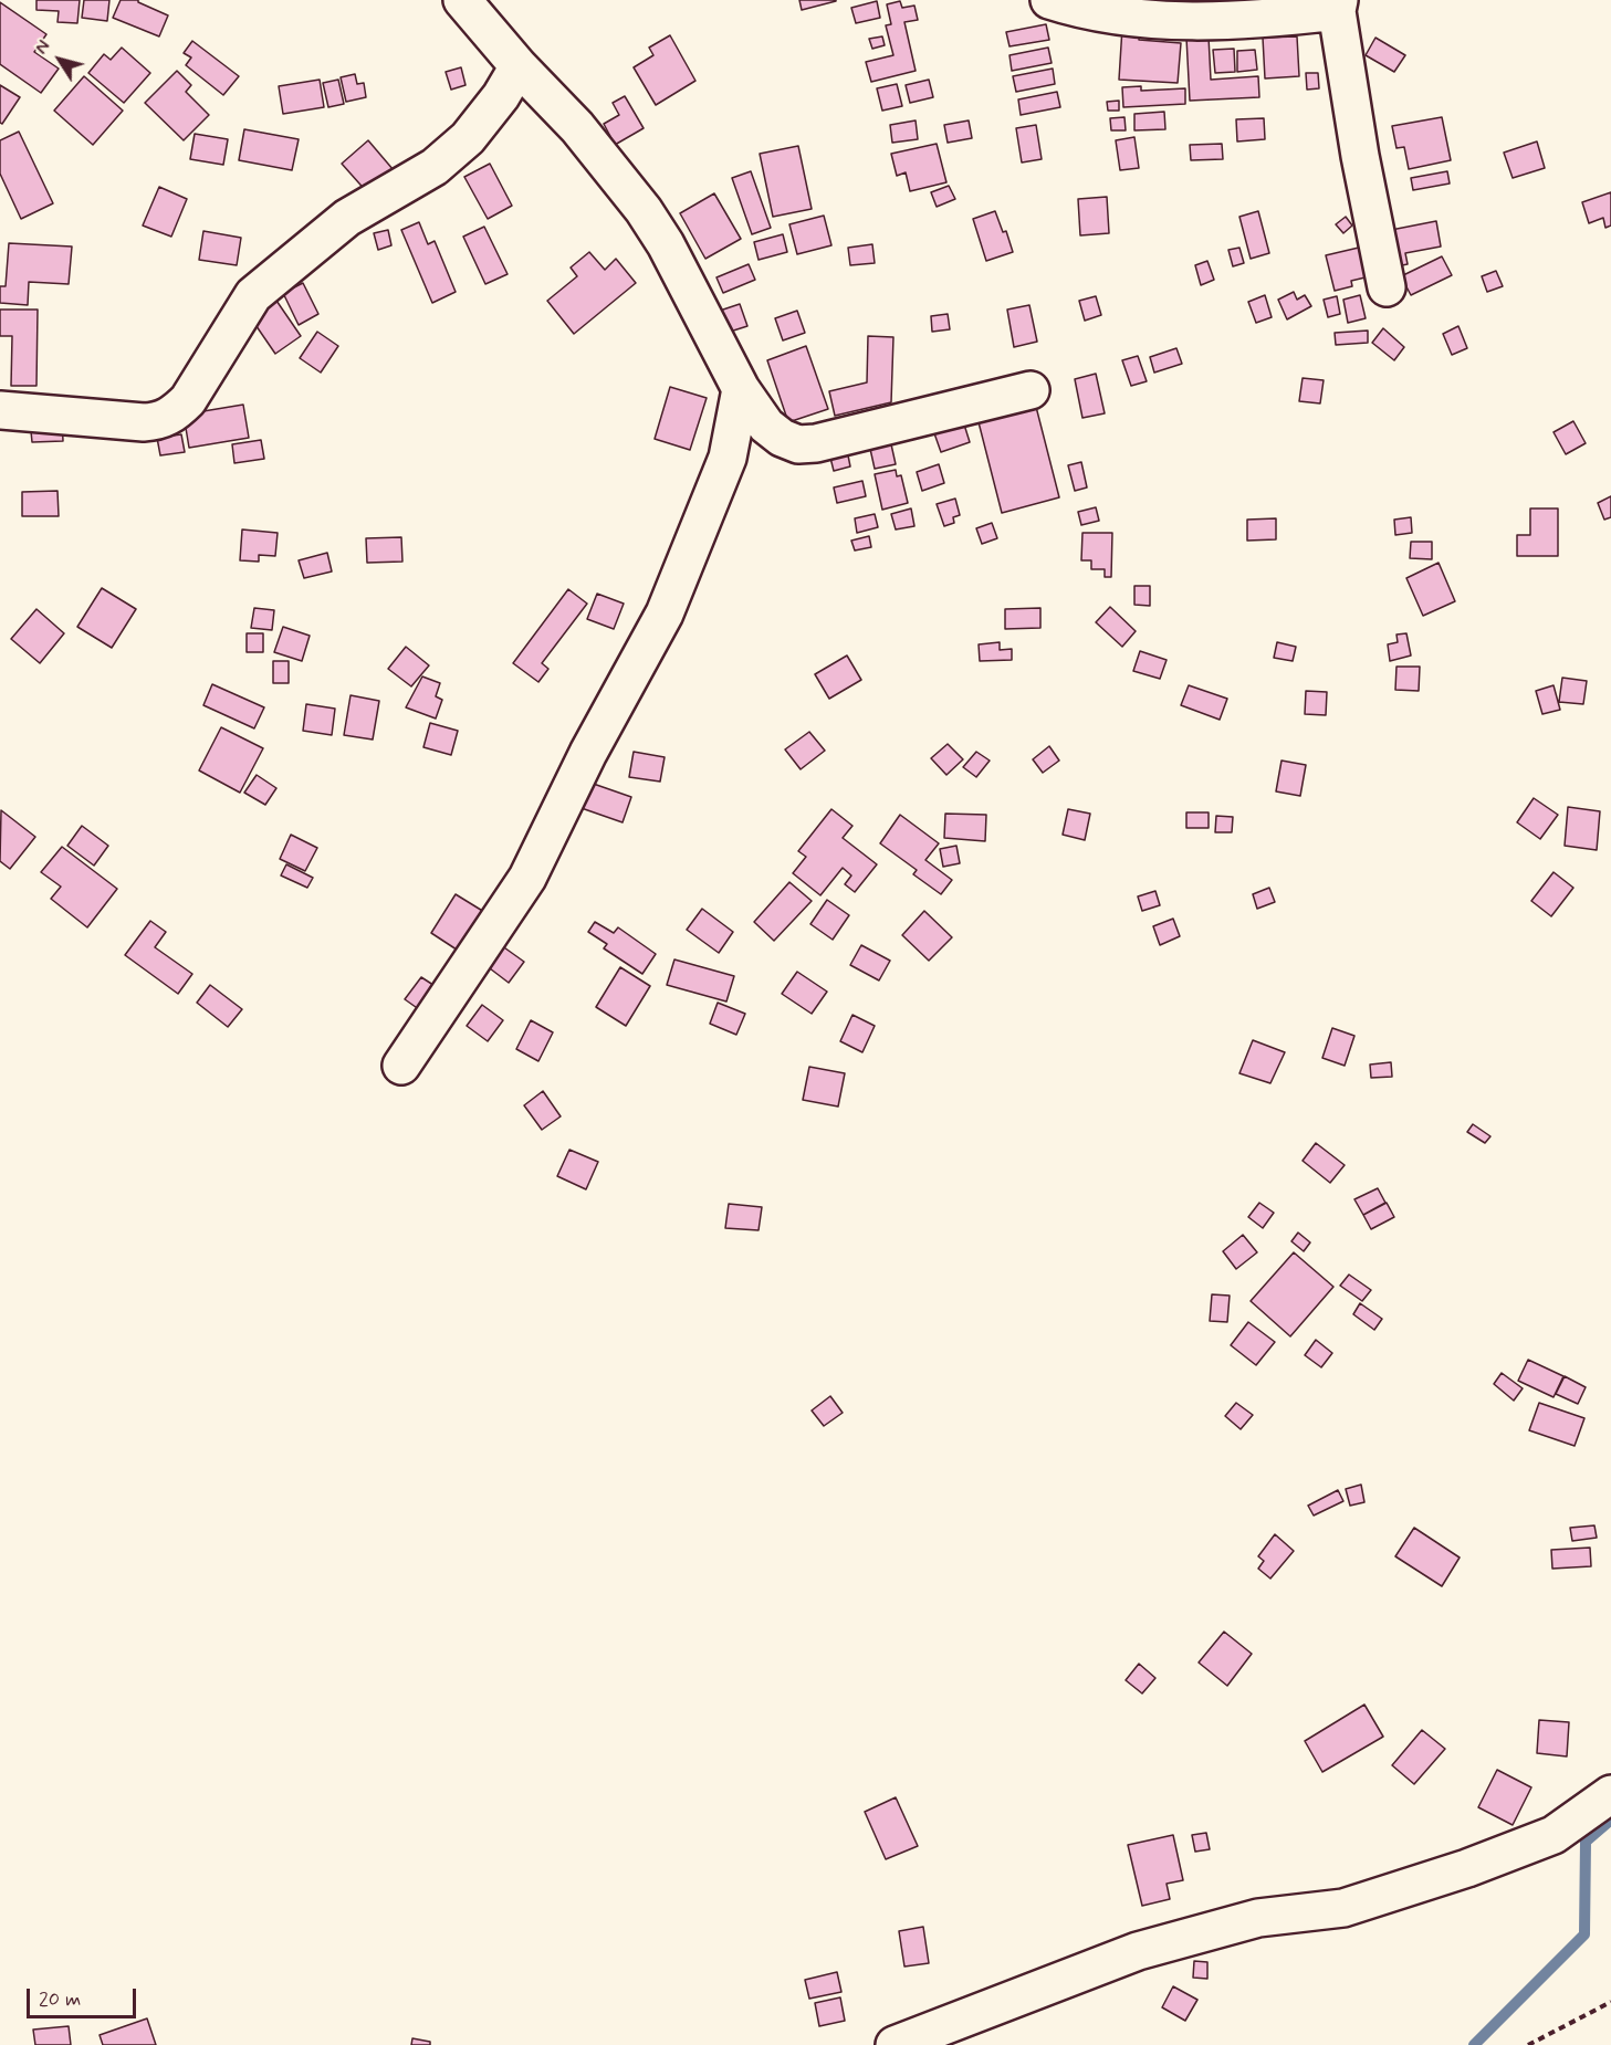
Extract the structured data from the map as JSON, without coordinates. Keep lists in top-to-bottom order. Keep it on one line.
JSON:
{"scale_bar":"20 m","north":"top left"}
